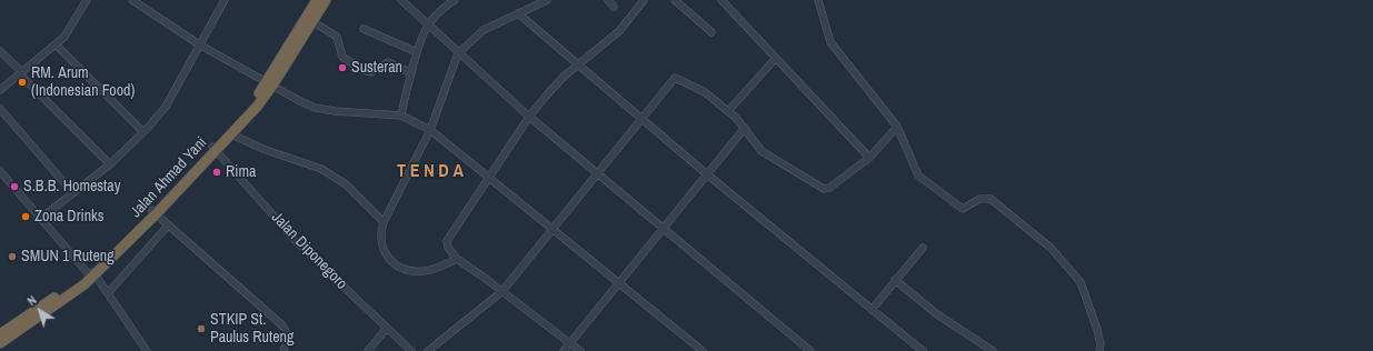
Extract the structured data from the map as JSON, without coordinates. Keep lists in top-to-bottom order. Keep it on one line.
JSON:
{"streets":{"highway":["Jalan Ahmad Yani"],"street":["Jalan Diponegoro"]},"crossings":[["Jalan Ahmad Yani","Jalan Diponegoro"]],"districts":["T E N D A"],"places":["Susteran","RM. Arum (Indonesian Food)","Rima","S.B.B. Homestay","Zona Drinks","SMUN 1 Ruteng","STKIP St. Paulus Ruteng"],"north":"top left"}
